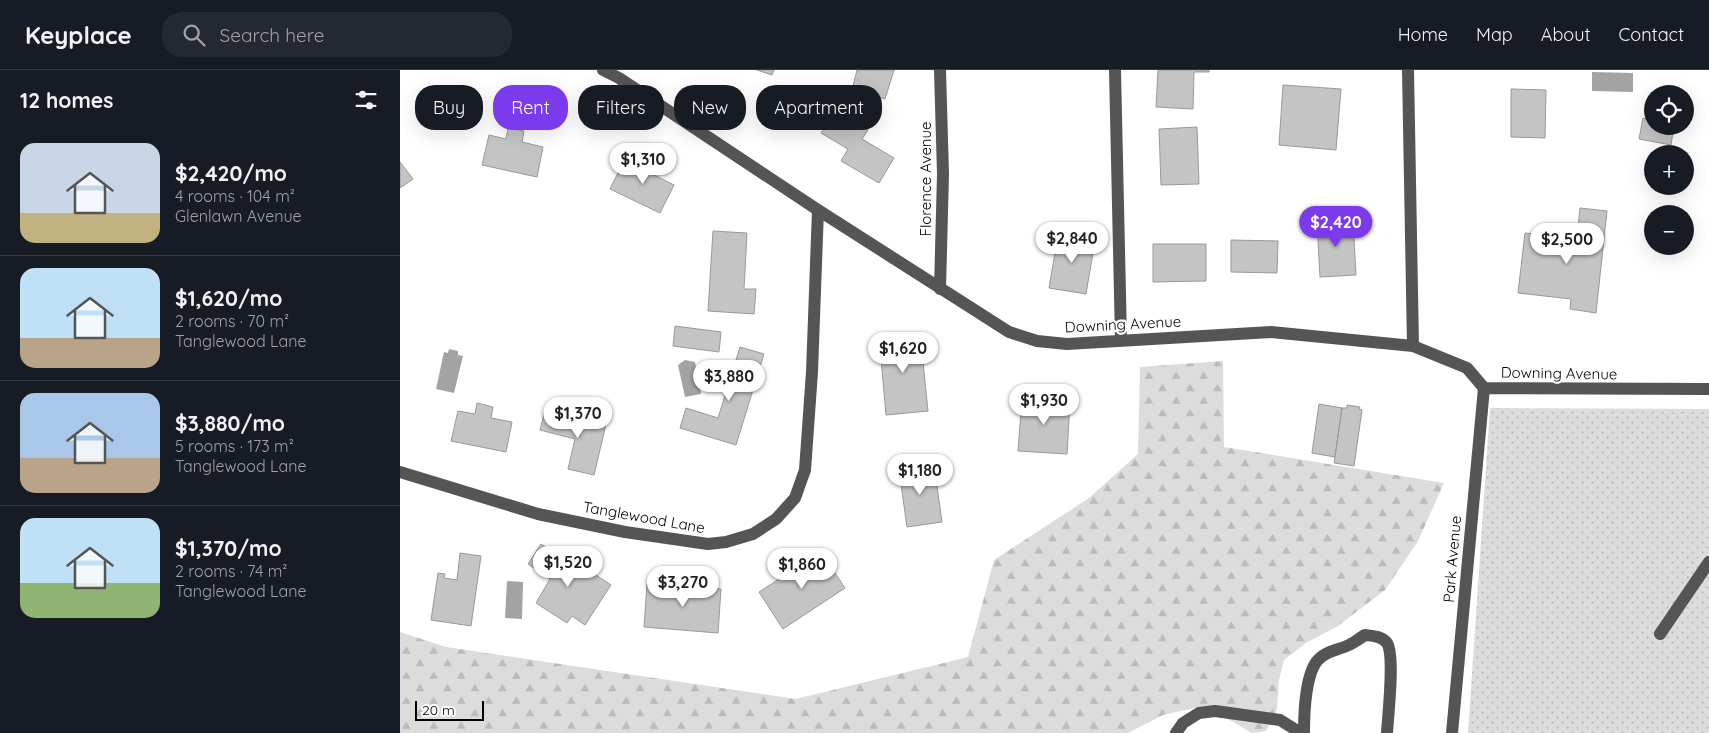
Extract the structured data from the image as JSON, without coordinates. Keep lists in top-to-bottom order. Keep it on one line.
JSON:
{"streets":{"street":["Florence Avenue","Downing Avenue","Tanglewood Lane","Park Avenue"]},"crossings":[["Florence Avenue","Downing Avenue"],["Downing Avenue","Tanglewood Lane"],["Downing Avenue","Park Avenue"]],"scale_bar":"20 m","page":{"header":"Keyplace","search":"Search here","nav":["Home","Map","About","Contact"],"heading":"12 homes","map_buttons":["+","−"],"chip":["Buy","Rent","Filters","New","Apartment"],"list":[{"name":"$2,420/mo","note":"4 rooms · 104 m² · Glenlawn Avenue"},{"name":"$1,620/mo","note":"2 rooms · 70 m² · Tanglewood Lane"},{"name":"$3,880/mo","note":"5 rooms · 173 m² · Tanglewood Lane"},{"name":"$1,370/mo","note":"2 rooms · 74 m² · Tanglewood Lane"}],"price":["$1,310","$2,420","$2,840","$2,500","$1,620","$3,880","$1,930","$1,370","$1,180","$1,520","$1,860","$3,270"],"scale":"20 m"}}
